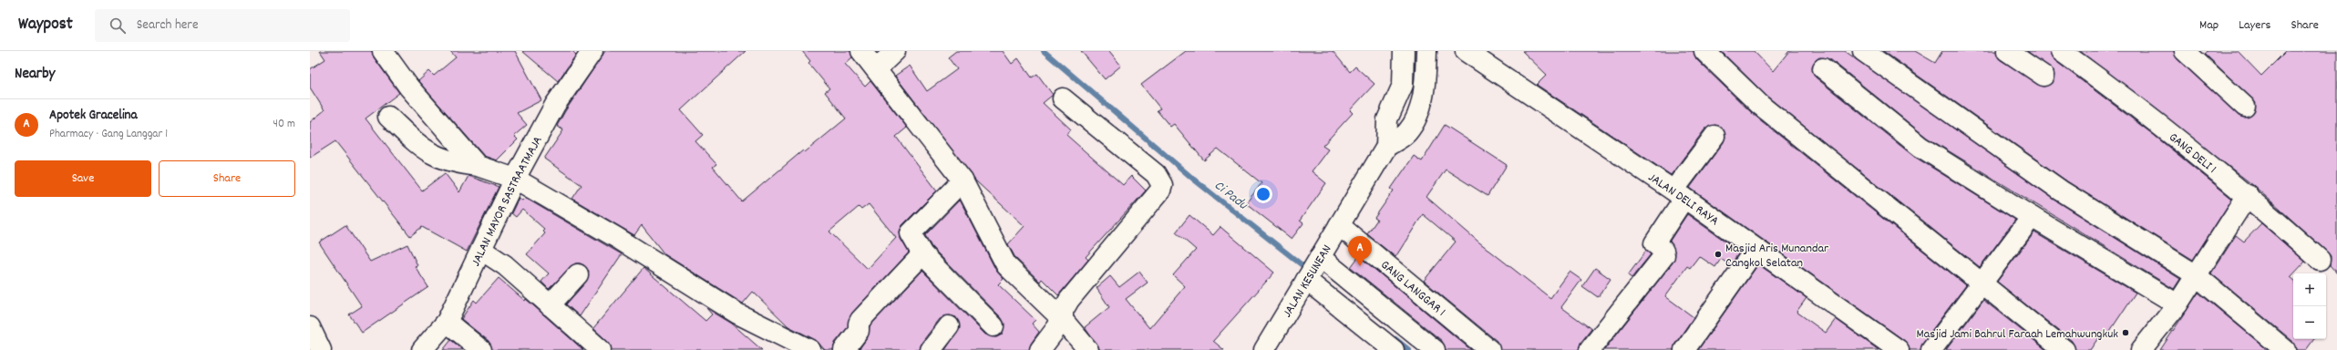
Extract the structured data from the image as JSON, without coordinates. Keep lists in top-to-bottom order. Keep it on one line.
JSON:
{"streets":{"main road":["GANG DELI 1","JALAN DELI RAYA","JALAN MAYOR SASTRAATMAJA","JALAN KESUNEAN","GANG LANGGAR 1"]},"crossings":[["JALAN KESUNEAN","GANG LANGGAR 1"]],"water":["Ci Padu"],"places":["Masjid Aris Munandar Cangkol Selatan","Masjid Jami Bahrul Faraah Lemahwungkuk"],"page":{"header":"Waypost","search":"Search here","nav":["Map","Layers","Share"],"heading":"Nearby","list":[{"mark":"A","name":"Apotek Gracelina","note":"Pharmacy · Gang Langgar 1","value":"40 m"}],"buttons":["Save","Share"],"pins":"A","map_buttons":["+","−"]}}
